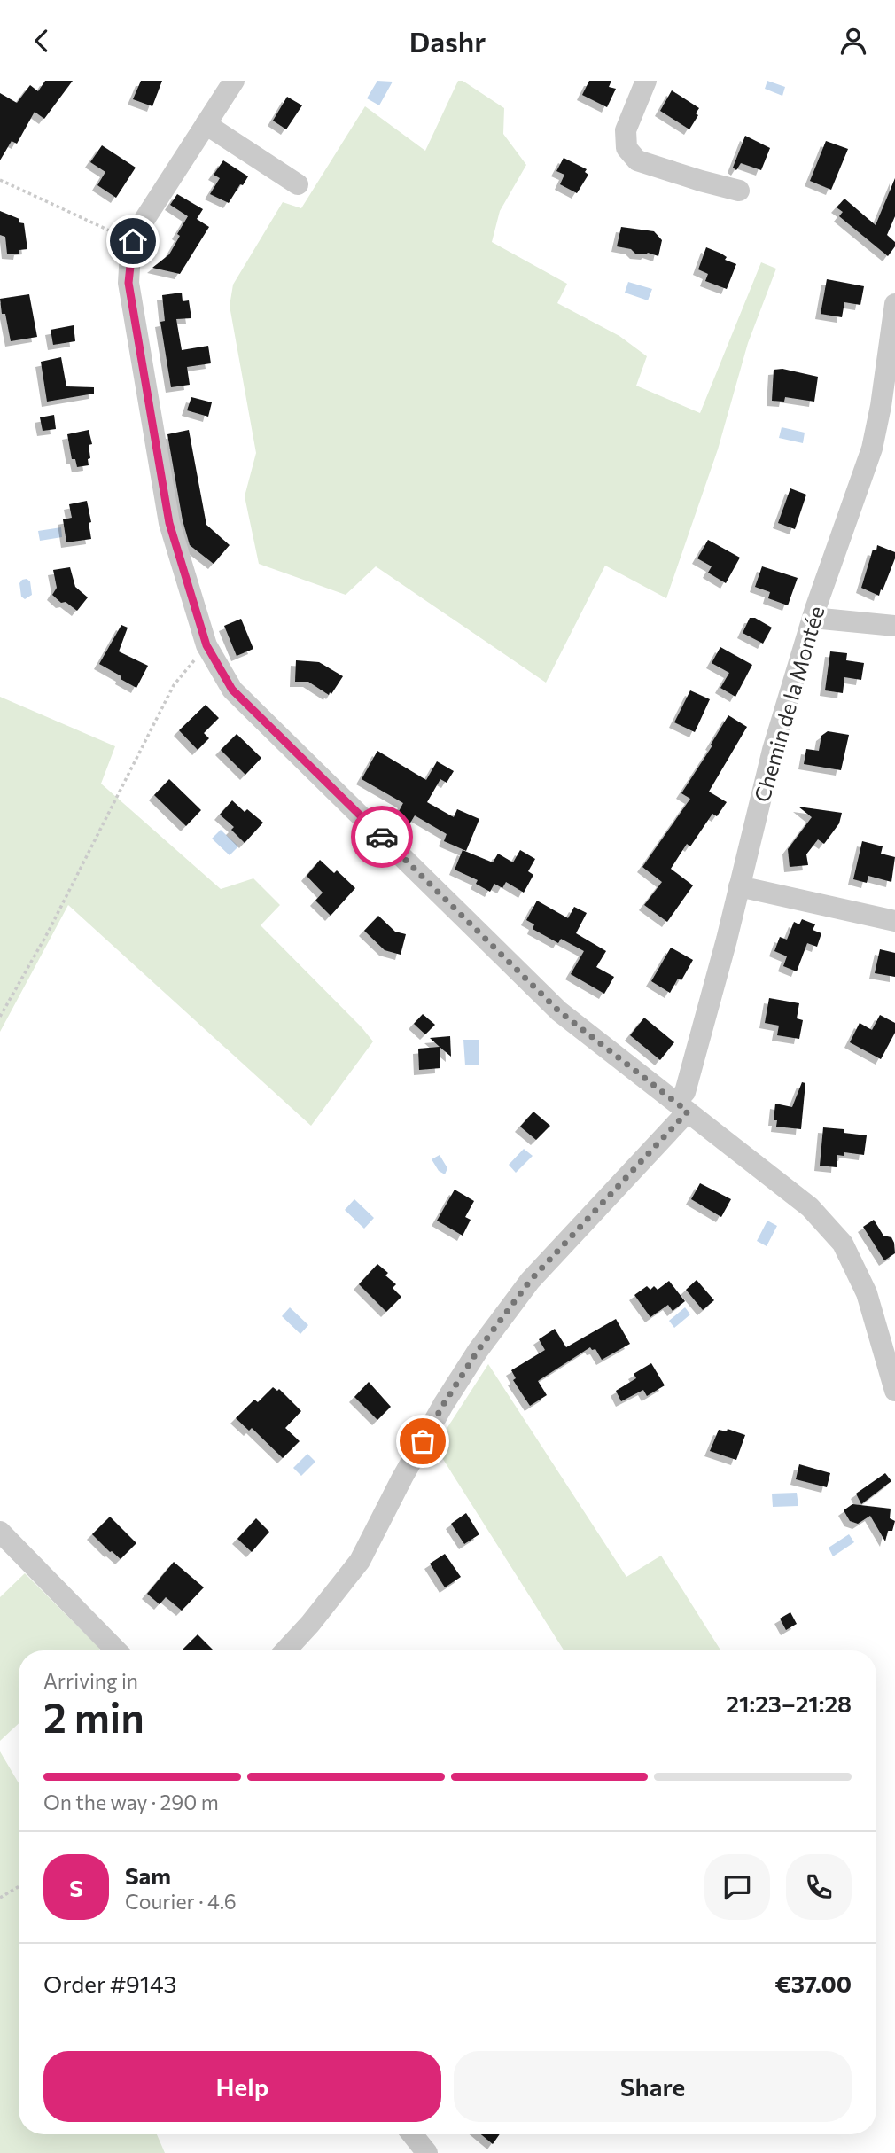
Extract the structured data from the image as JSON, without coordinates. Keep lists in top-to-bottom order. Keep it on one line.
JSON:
{"streets":{"street":["Chemin de la Montée"]},"page":{"header":"Dashr","heading":["2 min","Arriving in","21:23–21:28"],"panel":["Sam","Courier · 4.6","Order #9143","€37.00"],"bar":"On the way · 290 m","round":"S","buttons":["Help","Share"]}}
